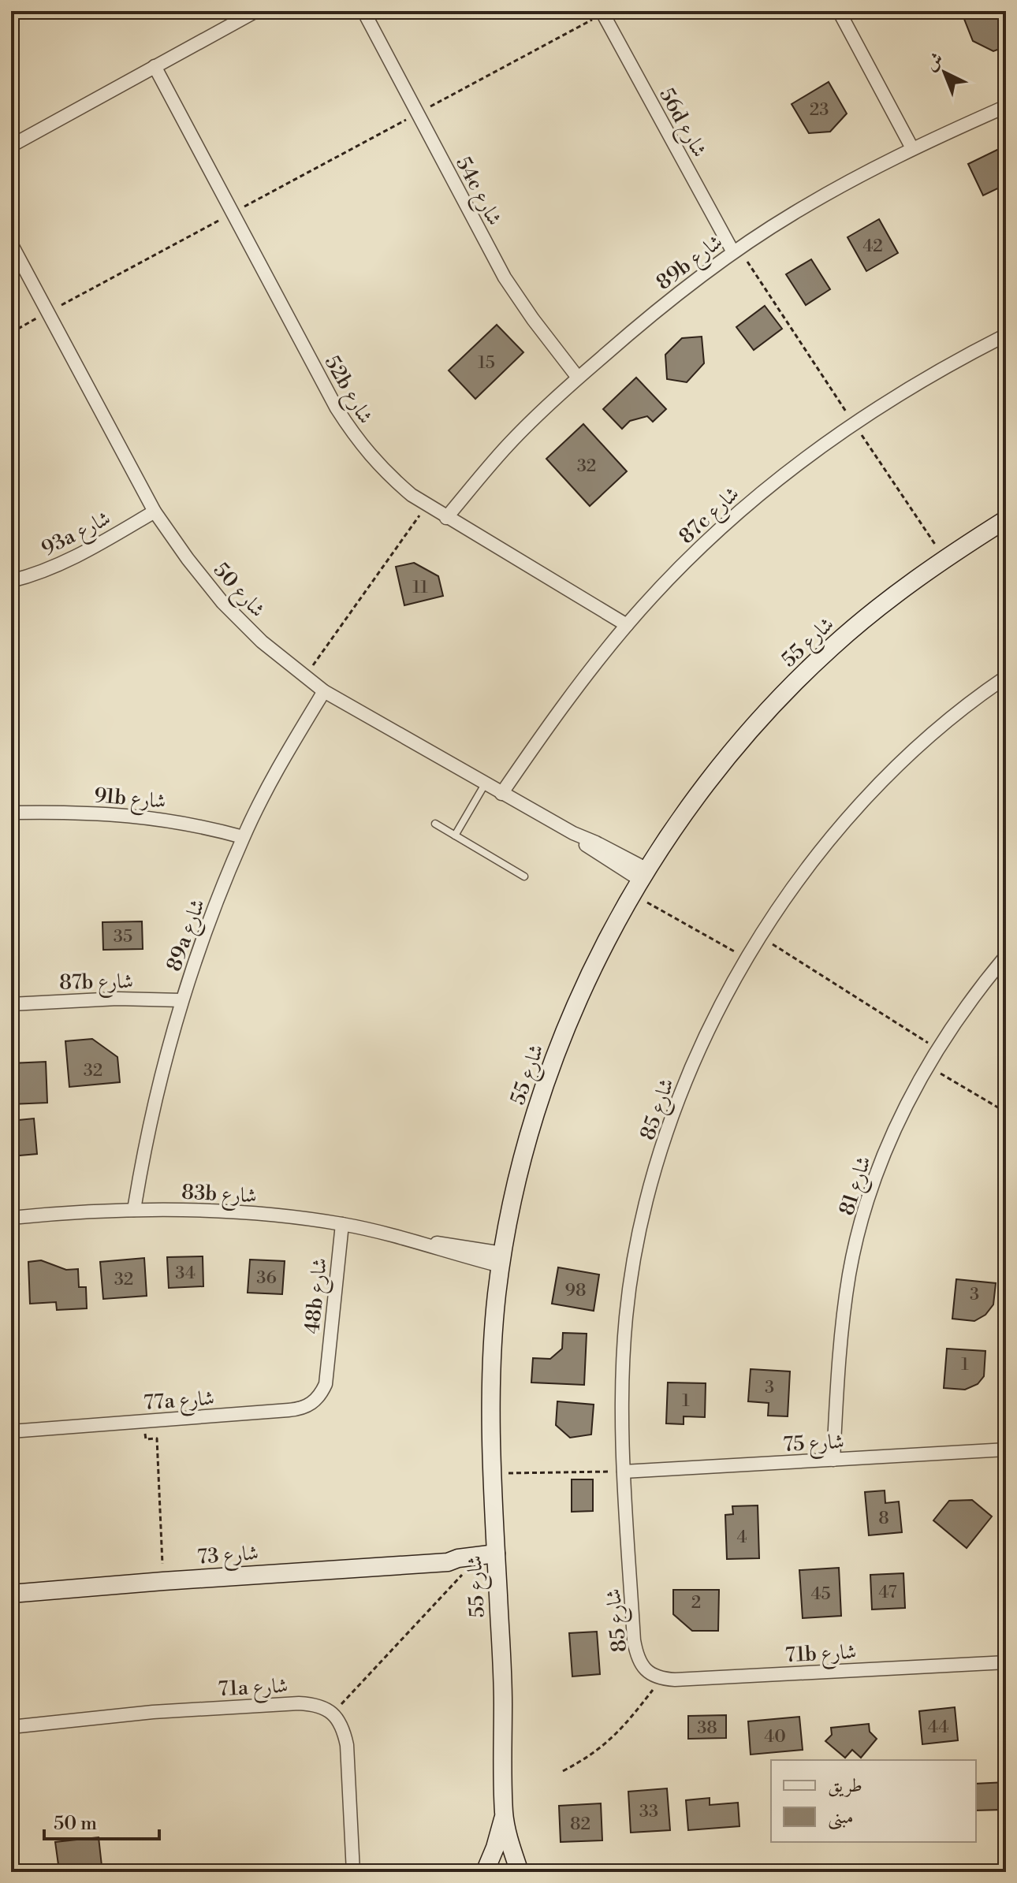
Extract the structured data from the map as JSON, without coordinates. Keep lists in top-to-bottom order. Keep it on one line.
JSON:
{"streets":{"street":["56d شارع","54c شارع","89b شارع","52b شارع","87c شارع","93a شارع","شارع 50","شارع 55","91b شارع","89a شارع","87b شارع","شارع 85","شارع 81","83b شارع","48b شارع","77a شارع","شارع 75","شارع 73","71b شارع","71a شارع"]},"crossings":[["56d شارع","89b شارع"],["54c شارع","89b شارع"],["89b شارع","52b شارع"],["52b شارع","87c شارع"],["87c شارع","شارع 50"],["93a شارع","شارع 50"],["شارع 50","شارع 55"],["شارع 50","89a شارع"],["شارع 55","83b شارع"],["شارع 55","شارع 73"],["91b شارع","89a شارع"],["89a شارع","87b شارع"],["89a شارع","83b شارع"],["شارع 85","شارع 75"],["شارع 85","71b شارع"],["شارع 81","شارع 75"],["83b شارع","48b شارع"],["48b شارع","77a شارع"]],"house_numbers":["23","42","15","32","11","35","32","34","36","32","98","3","1","3","1","8","4","47","45","2","44","38","40","33","82"],"legend":["طريق","مبنى"],"scale_bar":"50 m","north":"top left"}
